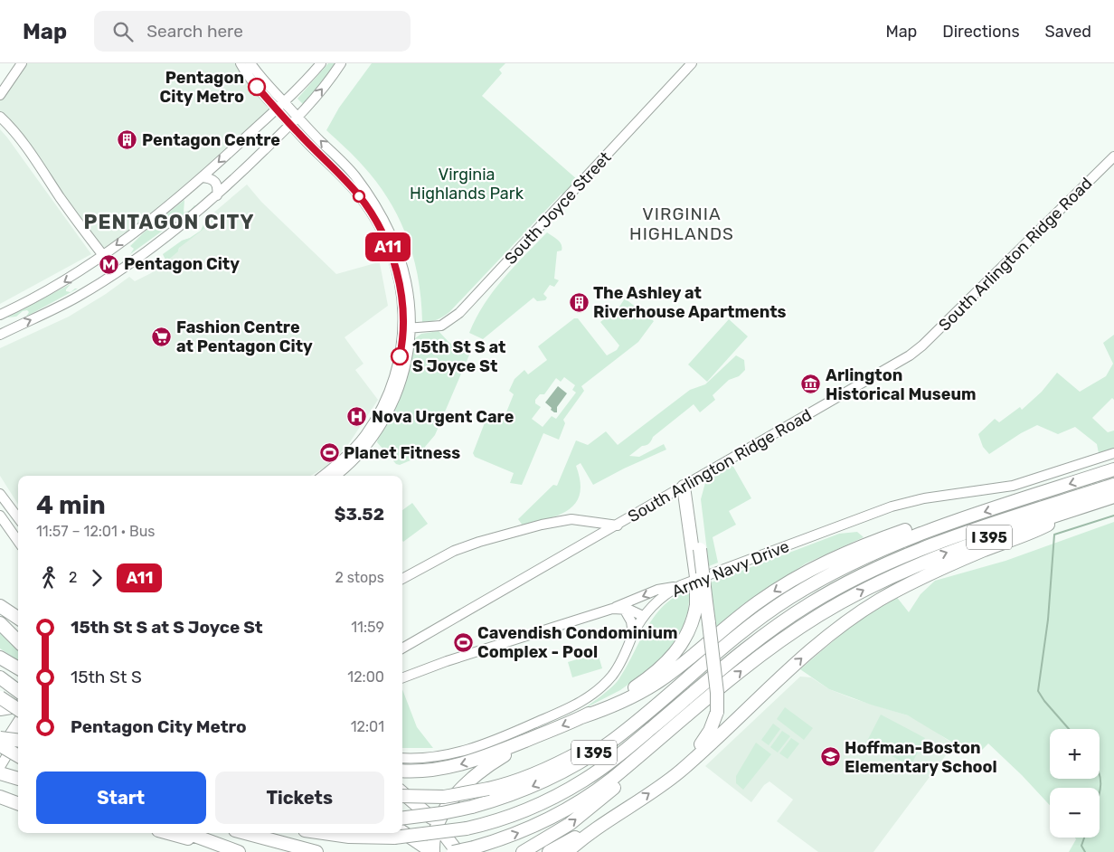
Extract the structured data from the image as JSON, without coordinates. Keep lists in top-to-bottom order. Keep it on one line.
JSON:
{"streets":{"highway":["I 395"],"main road":["South Joyce Street","South Arlington Ridge Road","Army Navy Drive"]},"districts":["VIRGINIA HIGHLANDS","PENTAGON CITY"],"parks":["Virginia Highlands Park"],"places":{"other":["Pentagon City Metro","15th St S at S Joyce St"],"building":["Pentagon Centre","The Ashley at Riverhouse Apartments"],"metro station":["Pentagon City"],"supermarket":["Fashion Centre at Pentagon City"],"museum":["Arlington Historical Museum"],"hospital":["Nova Urgent Care"],"sports":["Planet Fitness","Cavendish Condominium Complex - Pool"],"school or university":["Hoffman-Boston Elementary School"]},"lines":["bus line A11"],"page":{"header":"Map","search":"Search here","nav":["Map","Directions","Saved"],"on_map":"A11","heading":["4 min","11:57 – 12:01 · Bus","$3.52"],"legs":["2","A11","2 stops"],"list":[{"name":"15th St S at S Joyce St","value":"11:59"},{"name":"15th St S","value":"12:00"},{"name":"Pentagon City Metro","value":"12:01"}],"map_buttons":["+","−"],"buttons":["Start","Tickets"]}}
